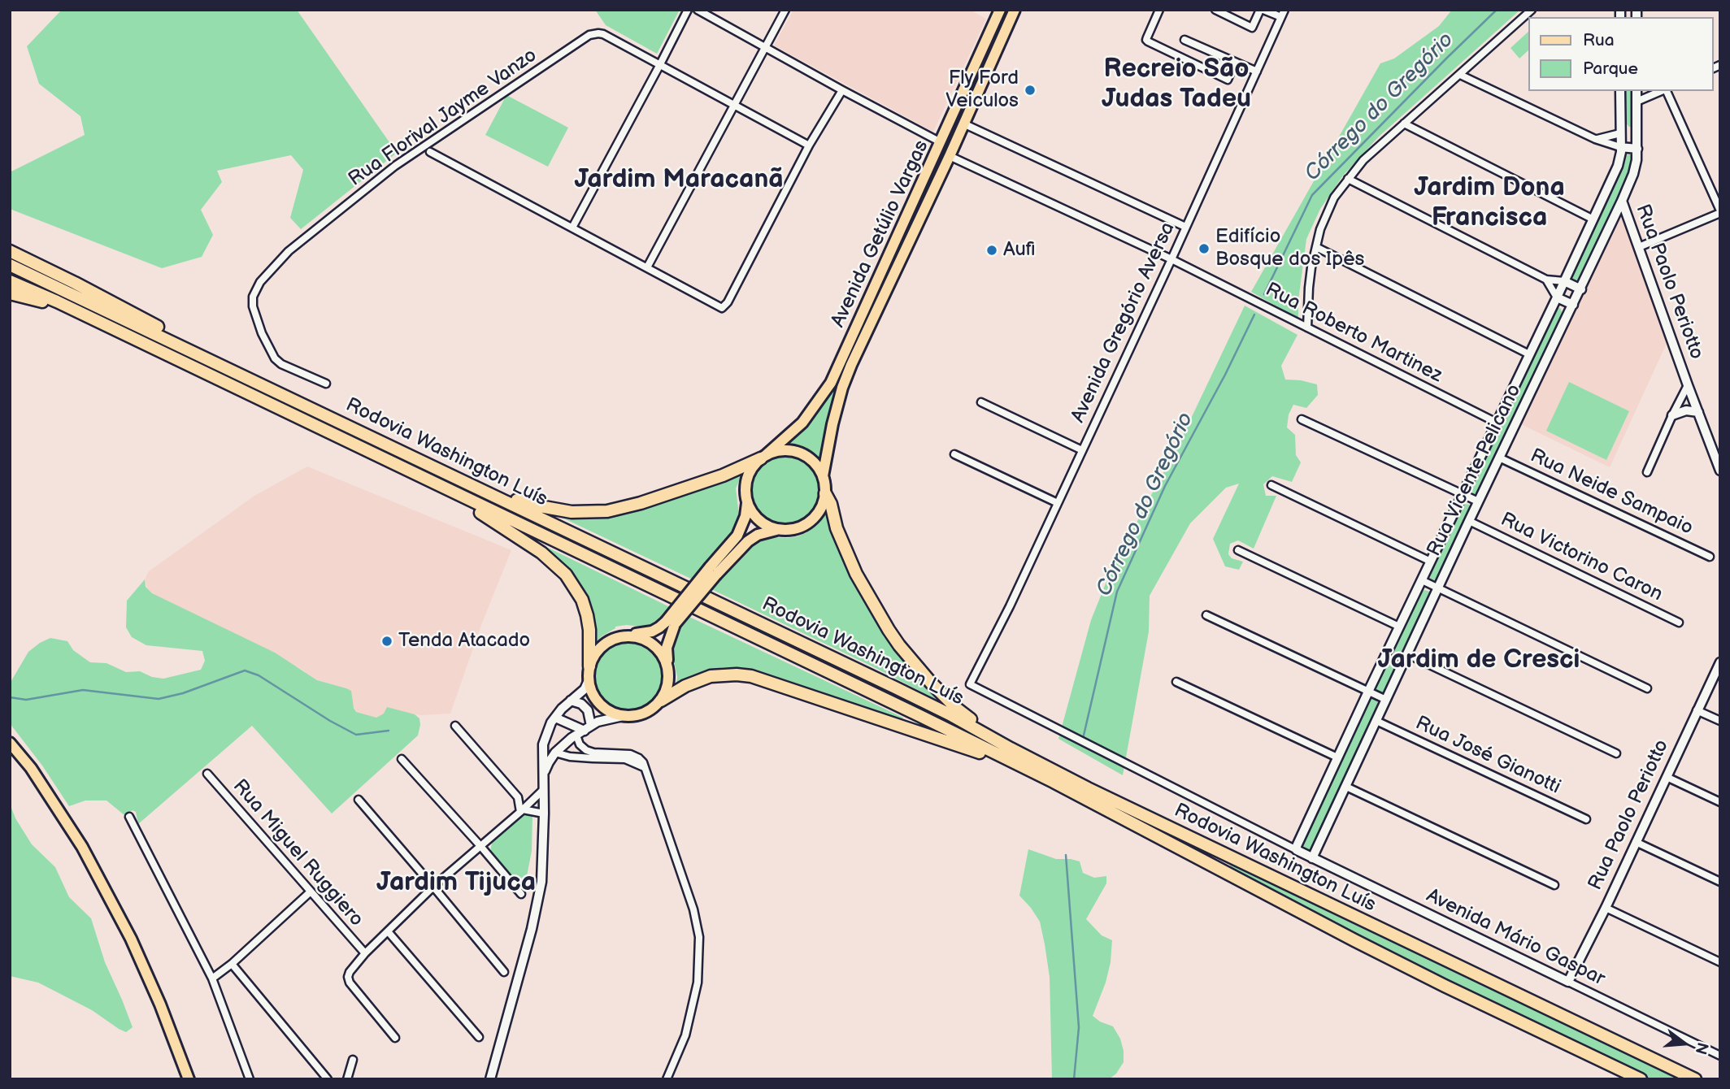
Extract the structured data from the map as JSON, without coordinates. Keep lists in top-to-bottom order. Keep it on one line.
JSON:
{"streets":{"highway":["Rodovia Washington Luís"],"main road":["Avenida Getúlio Vargas"],"street":["Rua Florival Jayme Vanzo","Rua Paolo Periotto","Avenida Gregório Aversa","Rua Roberto Martinez","Rua Vicente Pelicano","Rua Neide Sampaio","Rua Victorino Caron","Rua José Gianotti","Rua Miguel Ruggiero","Avenida Mário Gaspar"]},"crossings":[["Avenida Getúlio Vargas","Rua Roberto Martinez"],["Rua Paolo Periotto","Rua Vicente Pelicano"],["Rua Paolo Periotto","Avenida Mário Gaspar"],["Avenida Gregório Aversa","Rua Roberto Martinez"],["Avenida Gregório Aversa","Rua Vicente Pelicano"],["Avenida Gregório Aversa","Avenida Mário Gaspar"],["Rua Roberto Martinez","Rua Vicente Pelicano"],["Rua Vicente Pelicano","Rua Neide Sampaio"],["Rua Vicente Pelicano","Rua Victorino Caron"],["Rua Vicente Pelicano","Rua José Gianotti"],["Rua Vicente Pelicano","Avenida Mário Gaspar"]],"districts":["Recreio São Judas Tadeu","Jardim Maracanã","Jardim Dona Francisca","Jardim de Cresci","Jardim Tijuca"],"water":["Córrego do Gregório"],"places":["Fly Ford Veiculos","Edifício Bosque dos Ipês","Aufi","Tenda Atacado"],"legend":["Rua","Parque"],"north":"right"}
